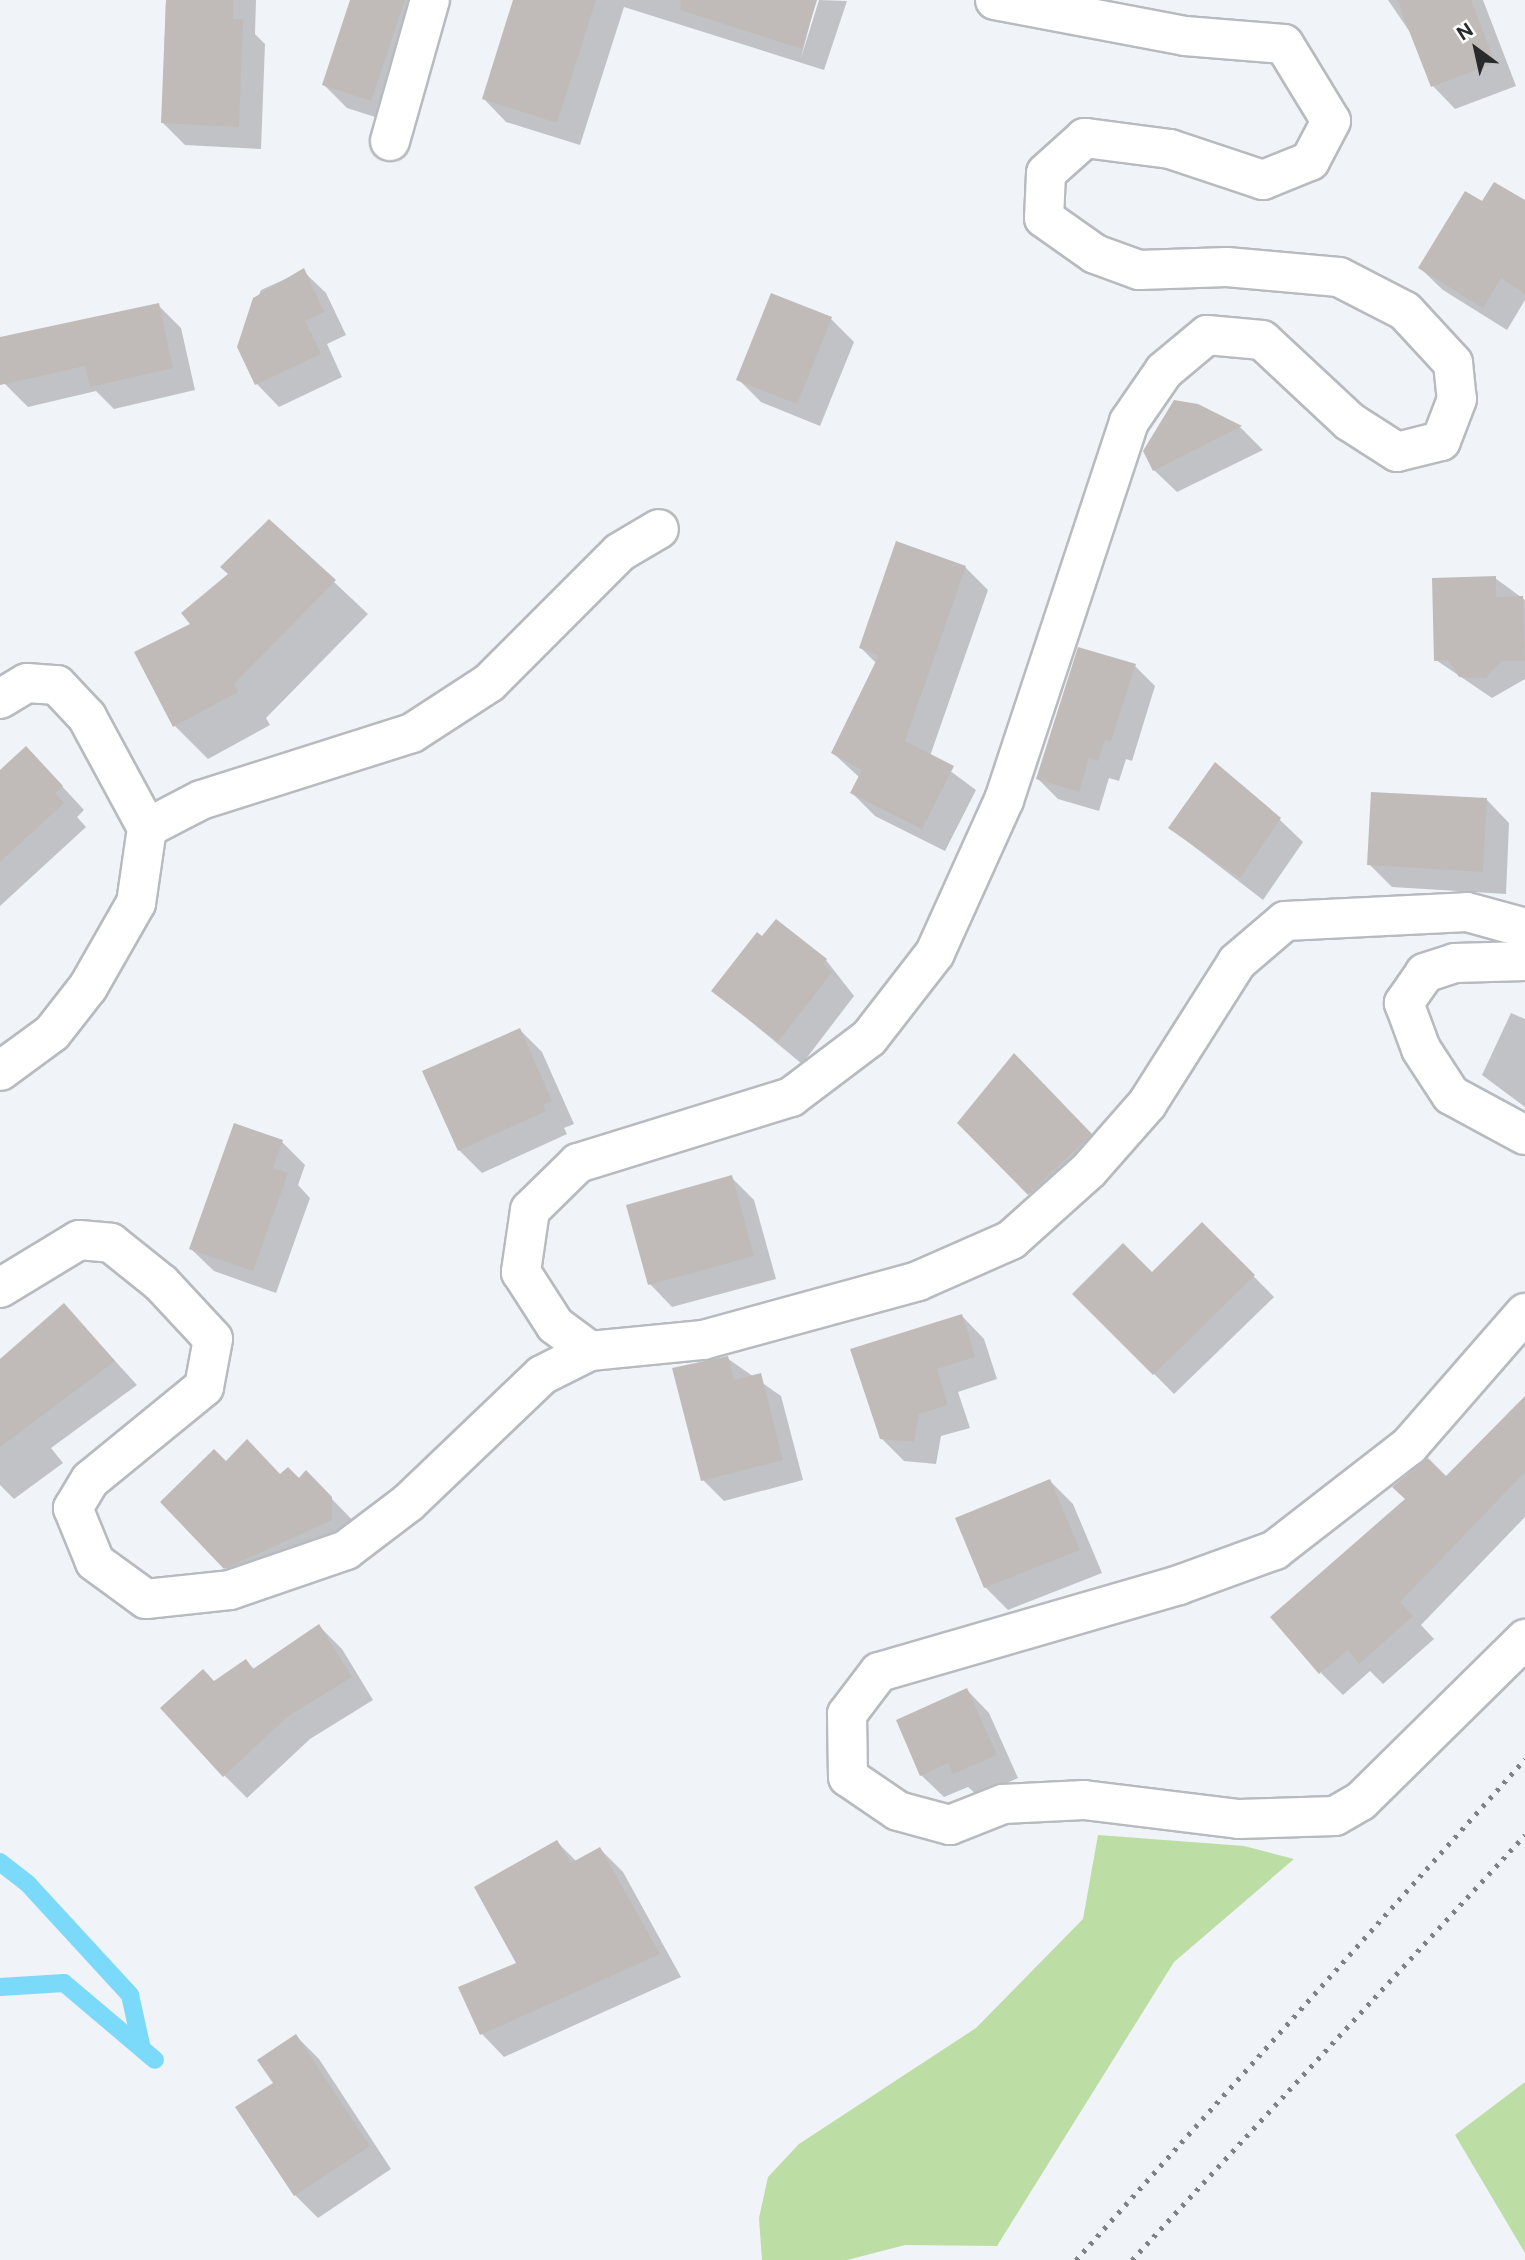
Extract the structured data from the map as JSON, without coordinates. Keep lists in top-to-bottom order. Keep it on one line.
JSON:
{"north":"top left"}
